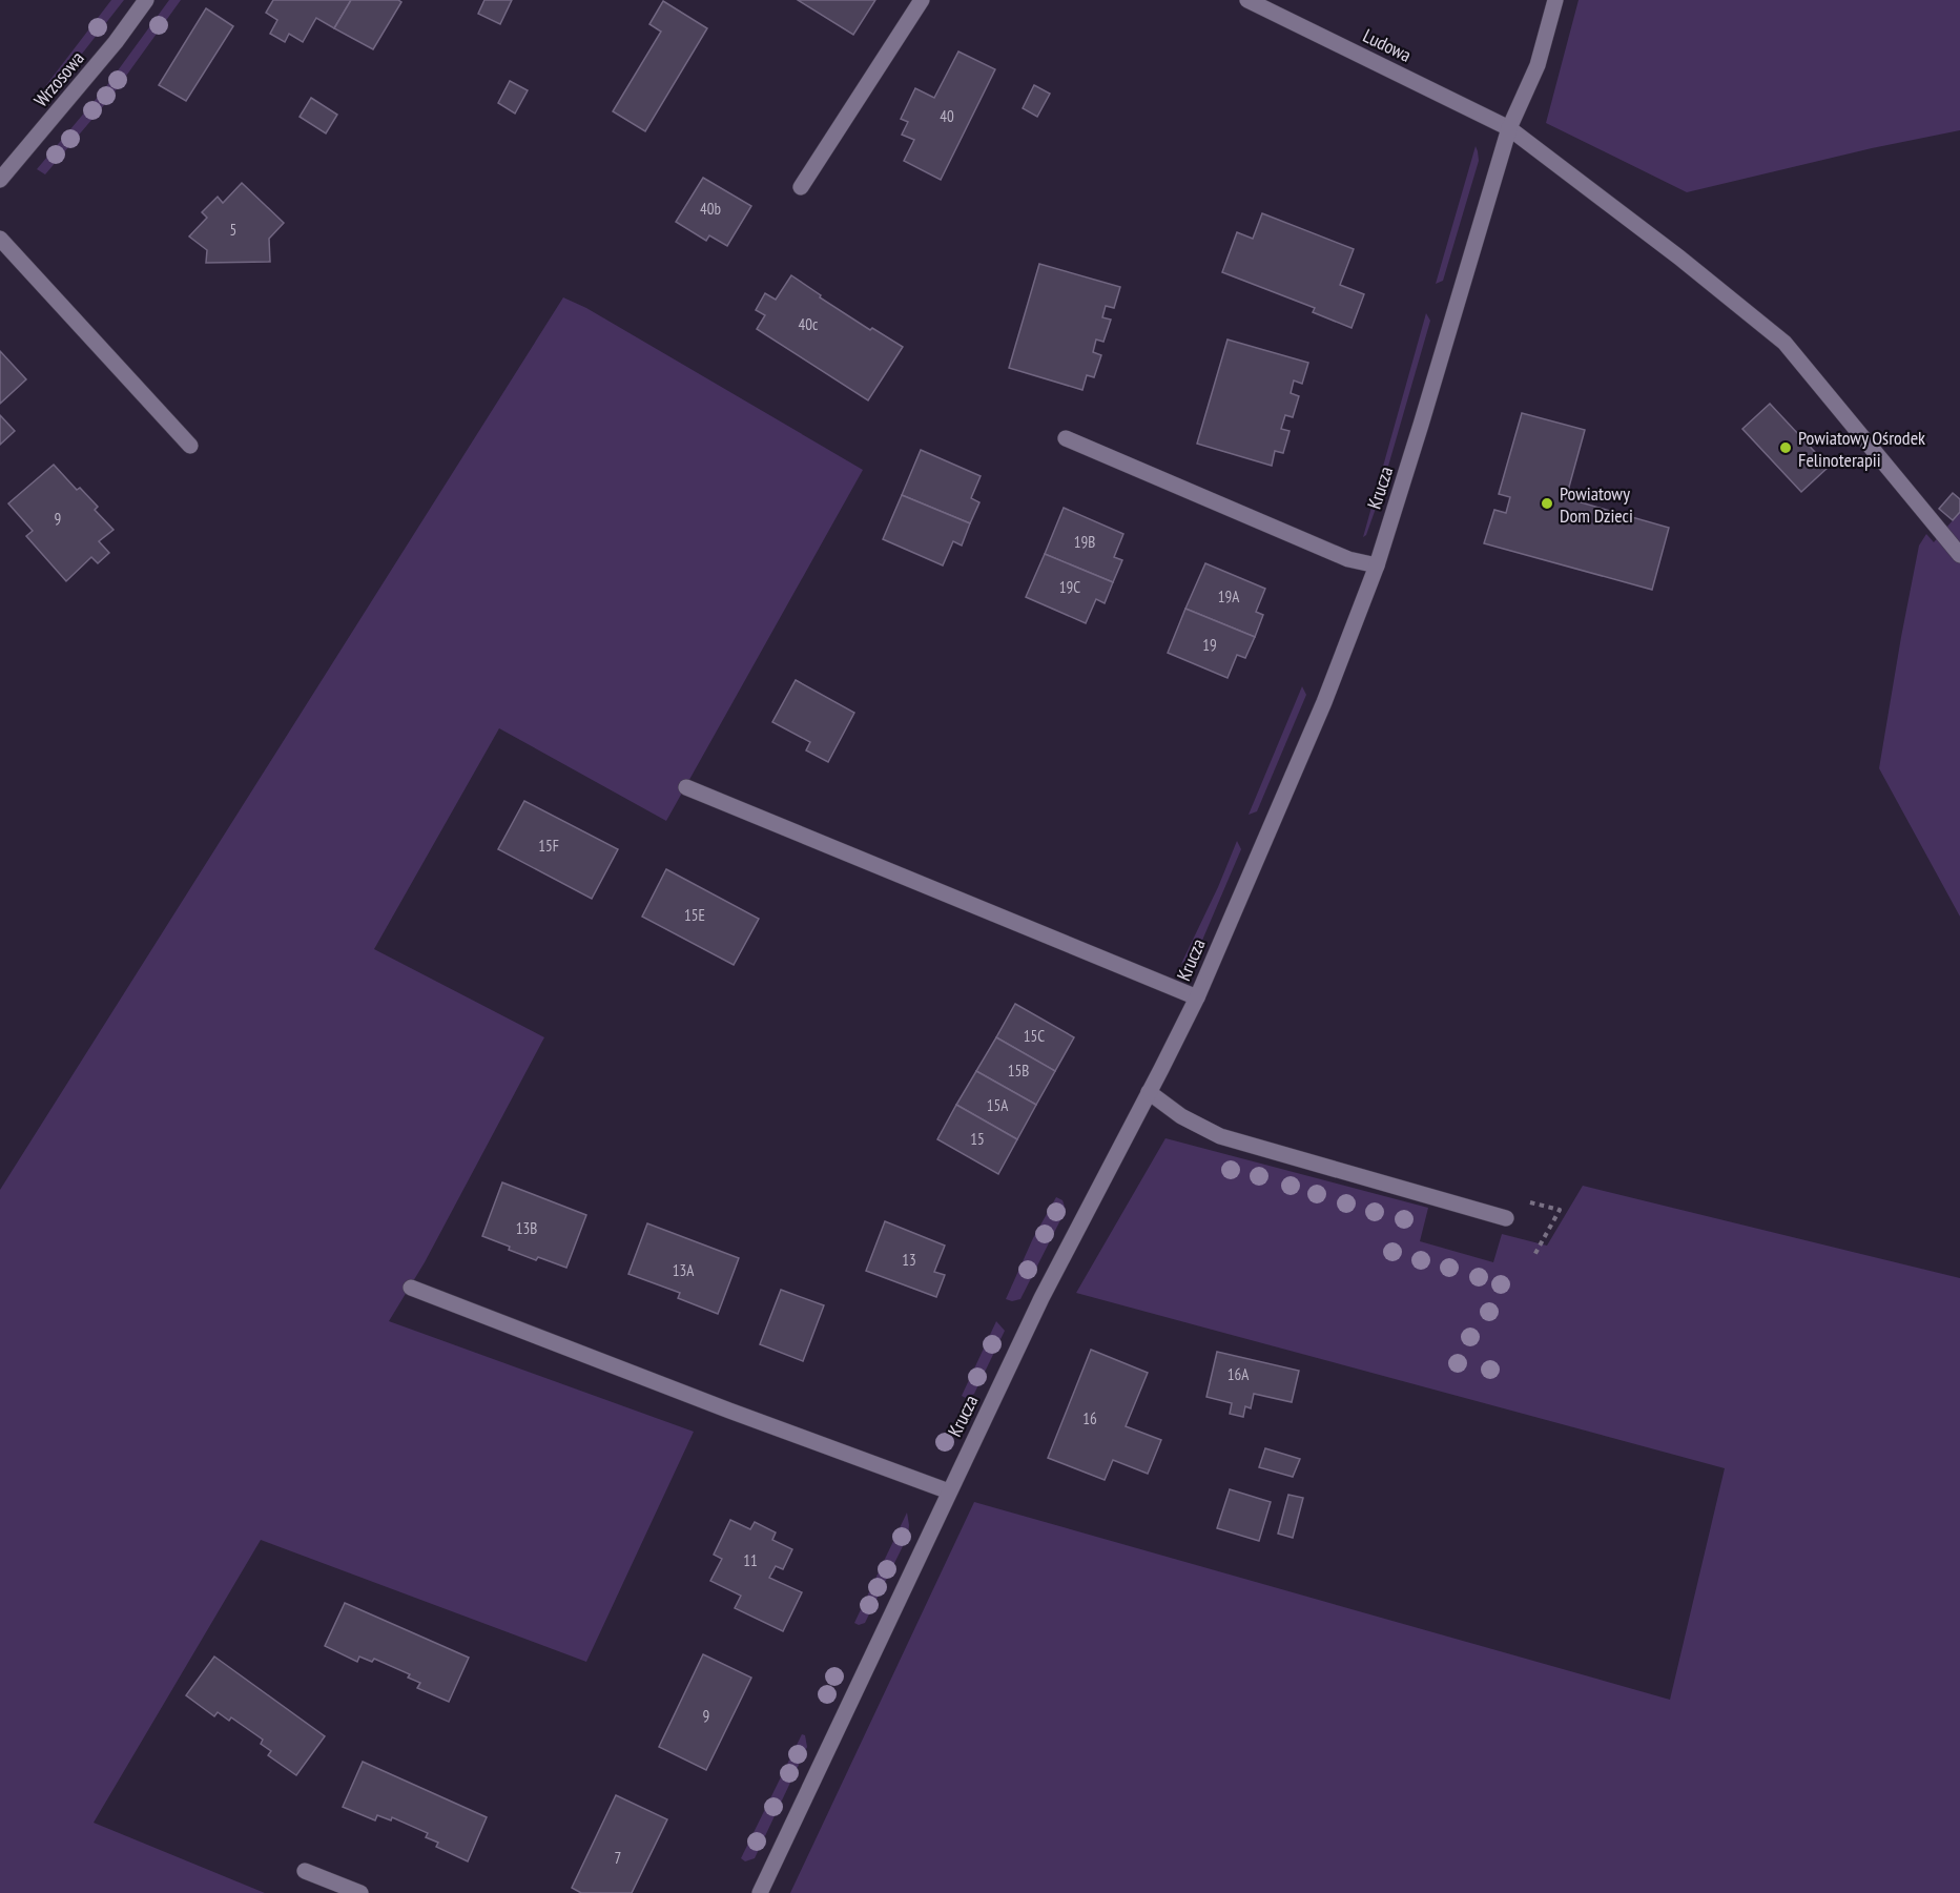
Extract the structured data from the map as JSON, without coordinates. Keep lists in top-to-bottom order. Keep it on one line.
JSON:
{"streets":{"street":["Ludowa","Wrzosowa","Krucza"]},"crossings":[["Ludowa","Krucza"]],"places":["Powiatowy Ośrodek Felinoterapii","Powiatowy Dom Dzieci"],"house_numbers":["40","40b","5","40c","9","19B","19C","19A","19","15F","15E","15C","15B","15A","15","13B","13","13A","16A","16","11","9","7"]}
